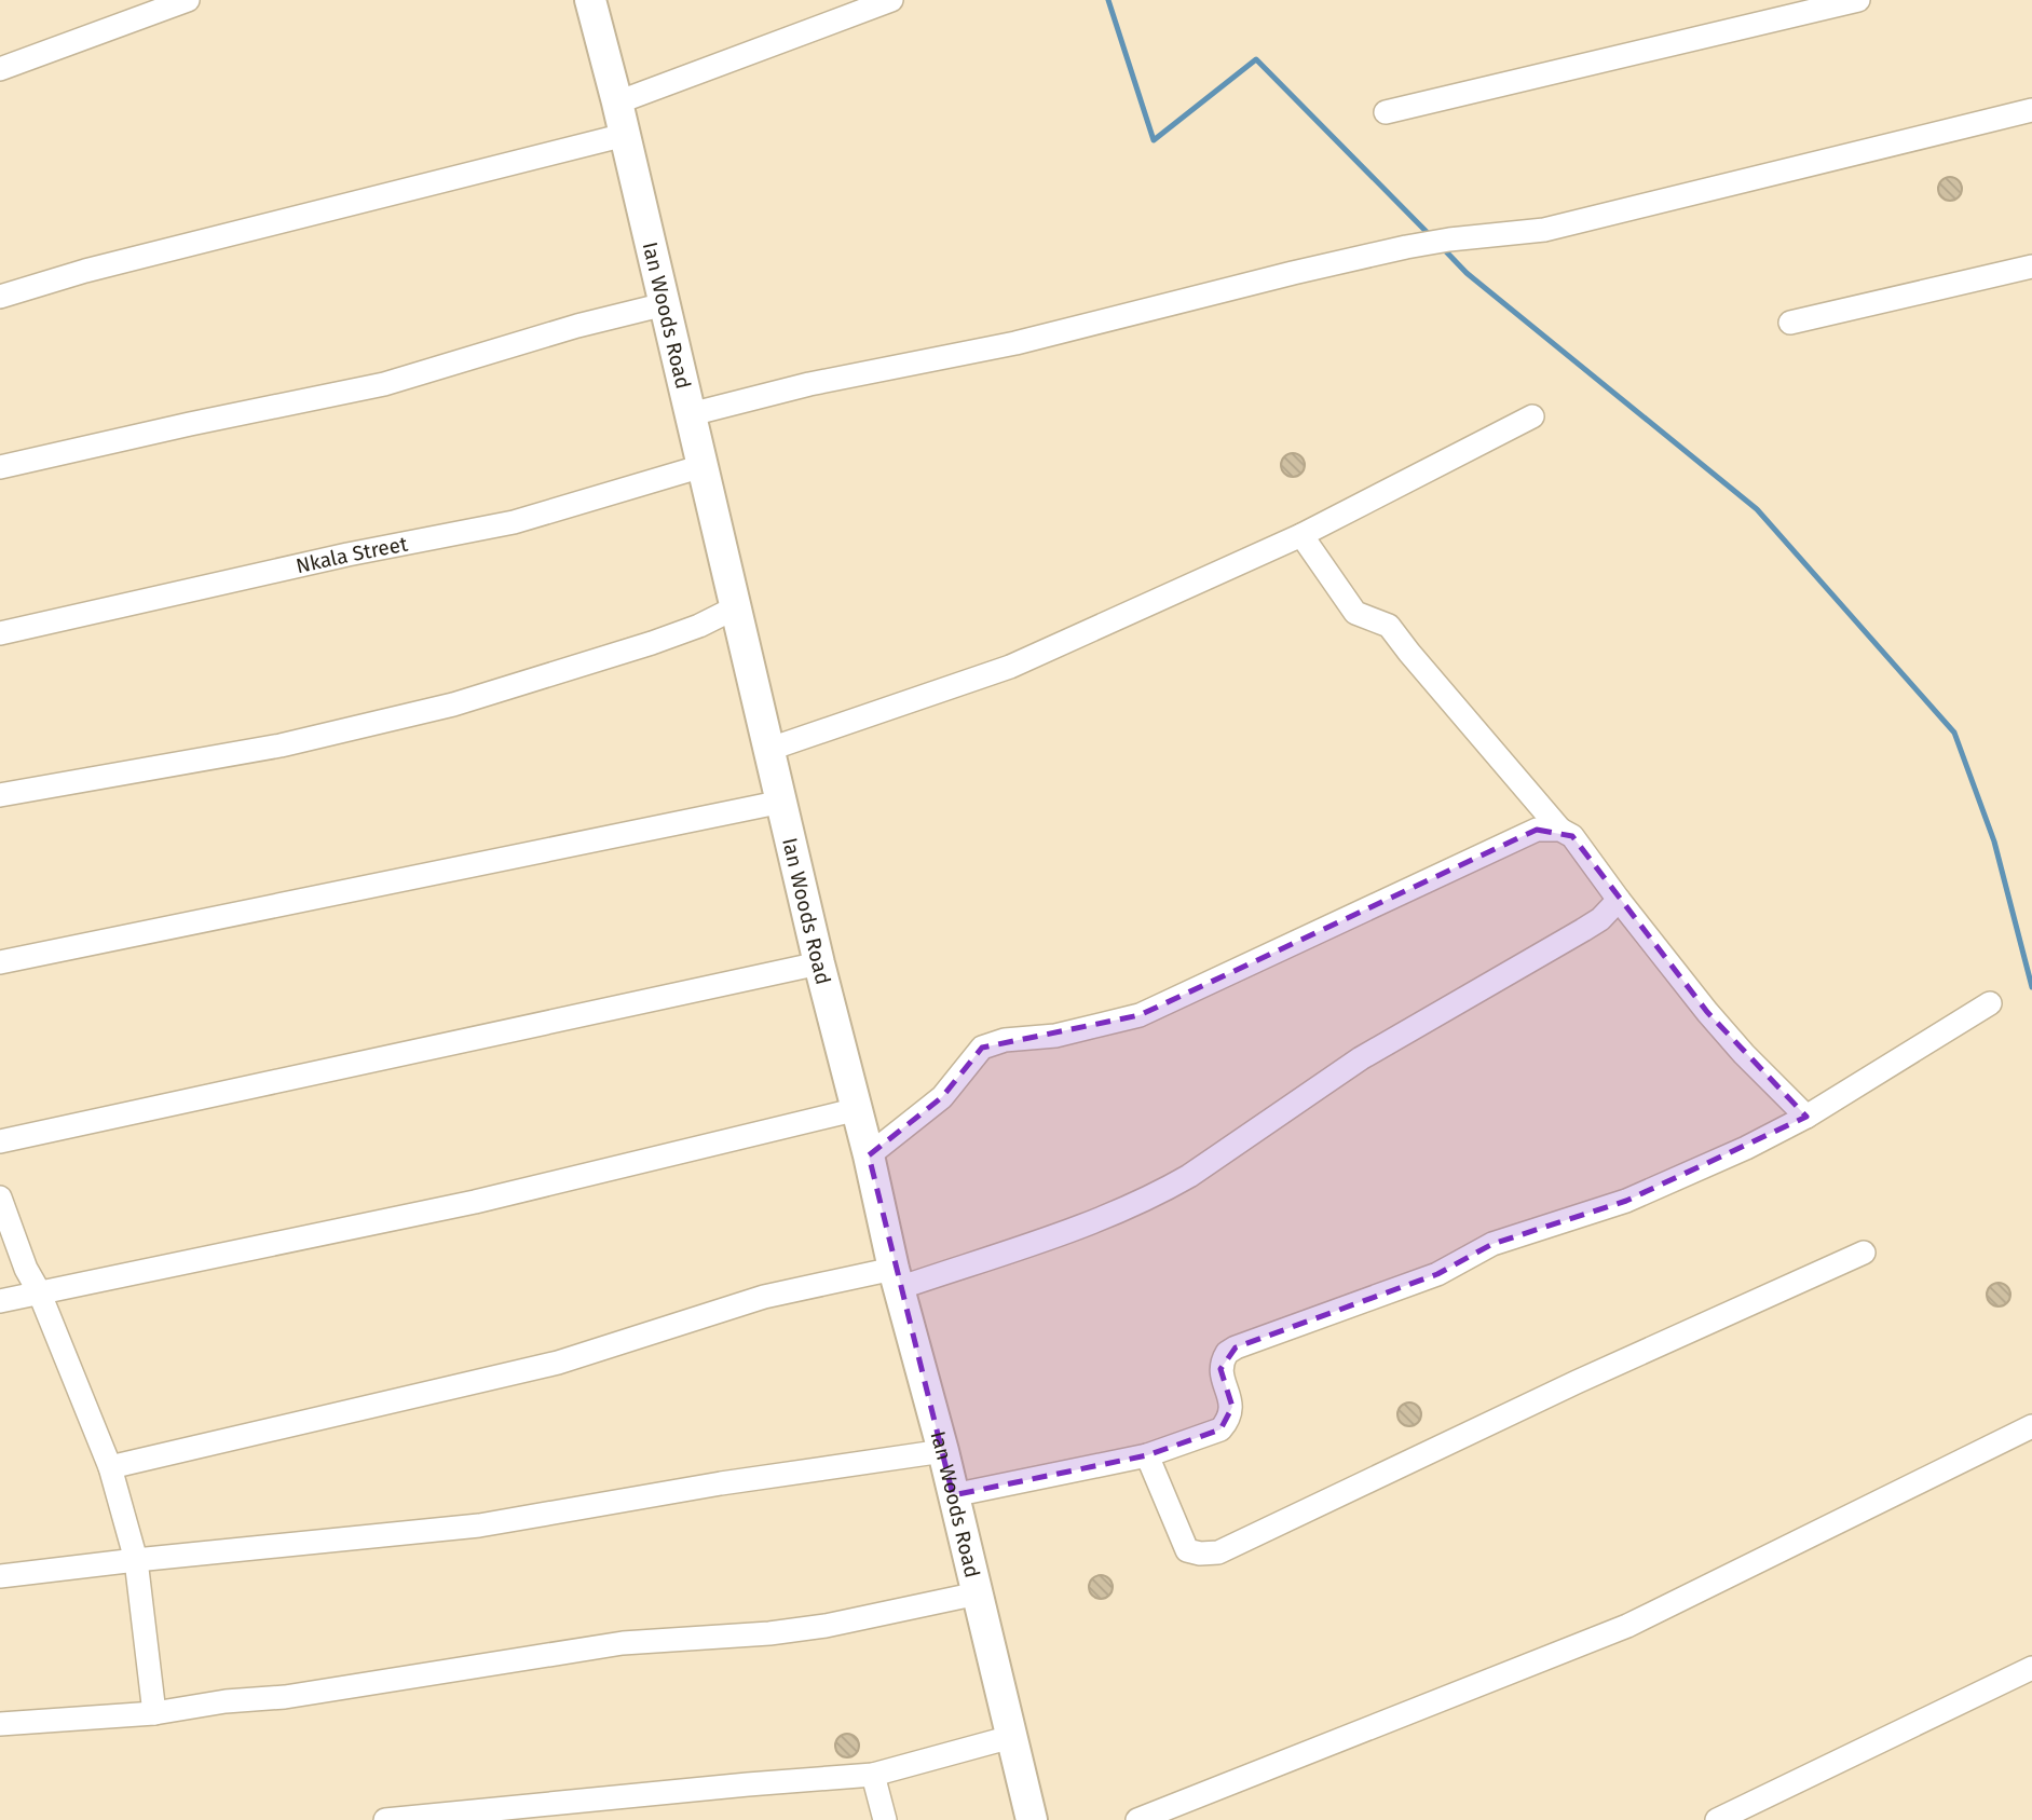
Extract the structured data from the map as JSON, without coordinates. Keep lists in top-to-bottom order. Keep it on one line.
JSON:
{"streets":{"street":["Ian Woods Road","Nkala Street"]},"crossings":[["Ian Woods Road","Nkala Street"]]}
